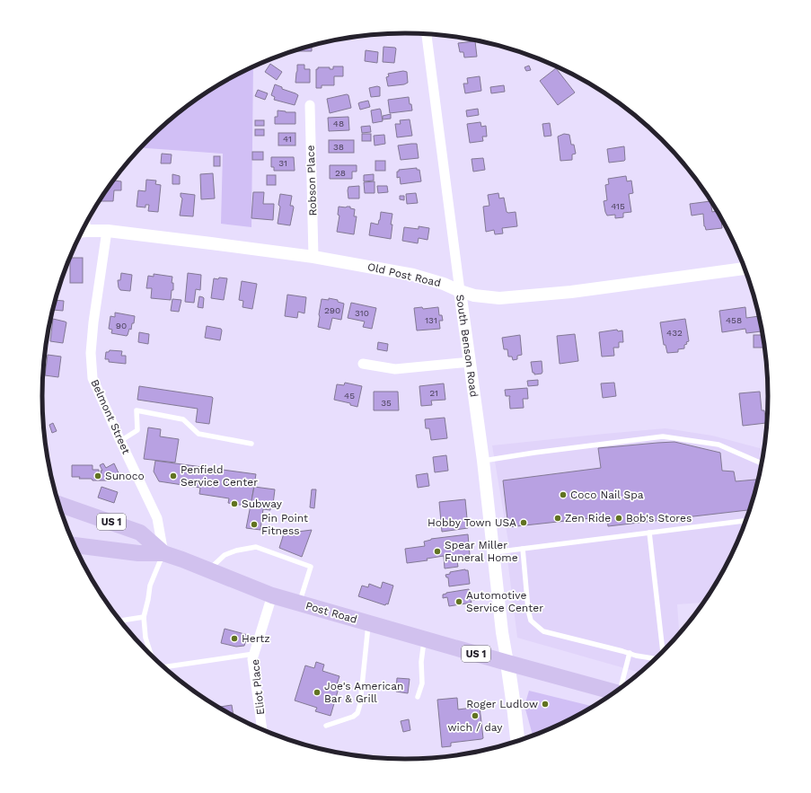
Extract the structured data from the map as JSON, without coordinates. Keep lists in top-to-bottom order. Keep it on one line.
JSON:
{"streets":{"main road":["US 1","Post Road"],"street":["Robson Place","Old Post Road","South Benson Road","Belmont Street","Eliot Place"]},"crossings":[["Robson Place","Old Post Road"],["Old Post Road","South Benson Road"],["Old Post Road","Belmont Street"],["South Benson Road","Post Road"],["Belmont Street","US 1"],["Belmont Street","Post Road"],["US 1","Post Road"],["Post Road","Eliot Place"]],"places":["Sunoco","Penfield Service Center","Coco Nail Spa","Subway","Zen Ride","Bob's Stores","Hobby Town USA","Pin Point Fitness","Spear Miller Funeral Home","Automotive Service Center","Hertz","Joe's American Bar & Grill","Roger Ludlow","wich / day"],"house_numbers":["48","41","38","31","28","415","290","310","131","458","90","432","21","45","35"]}
